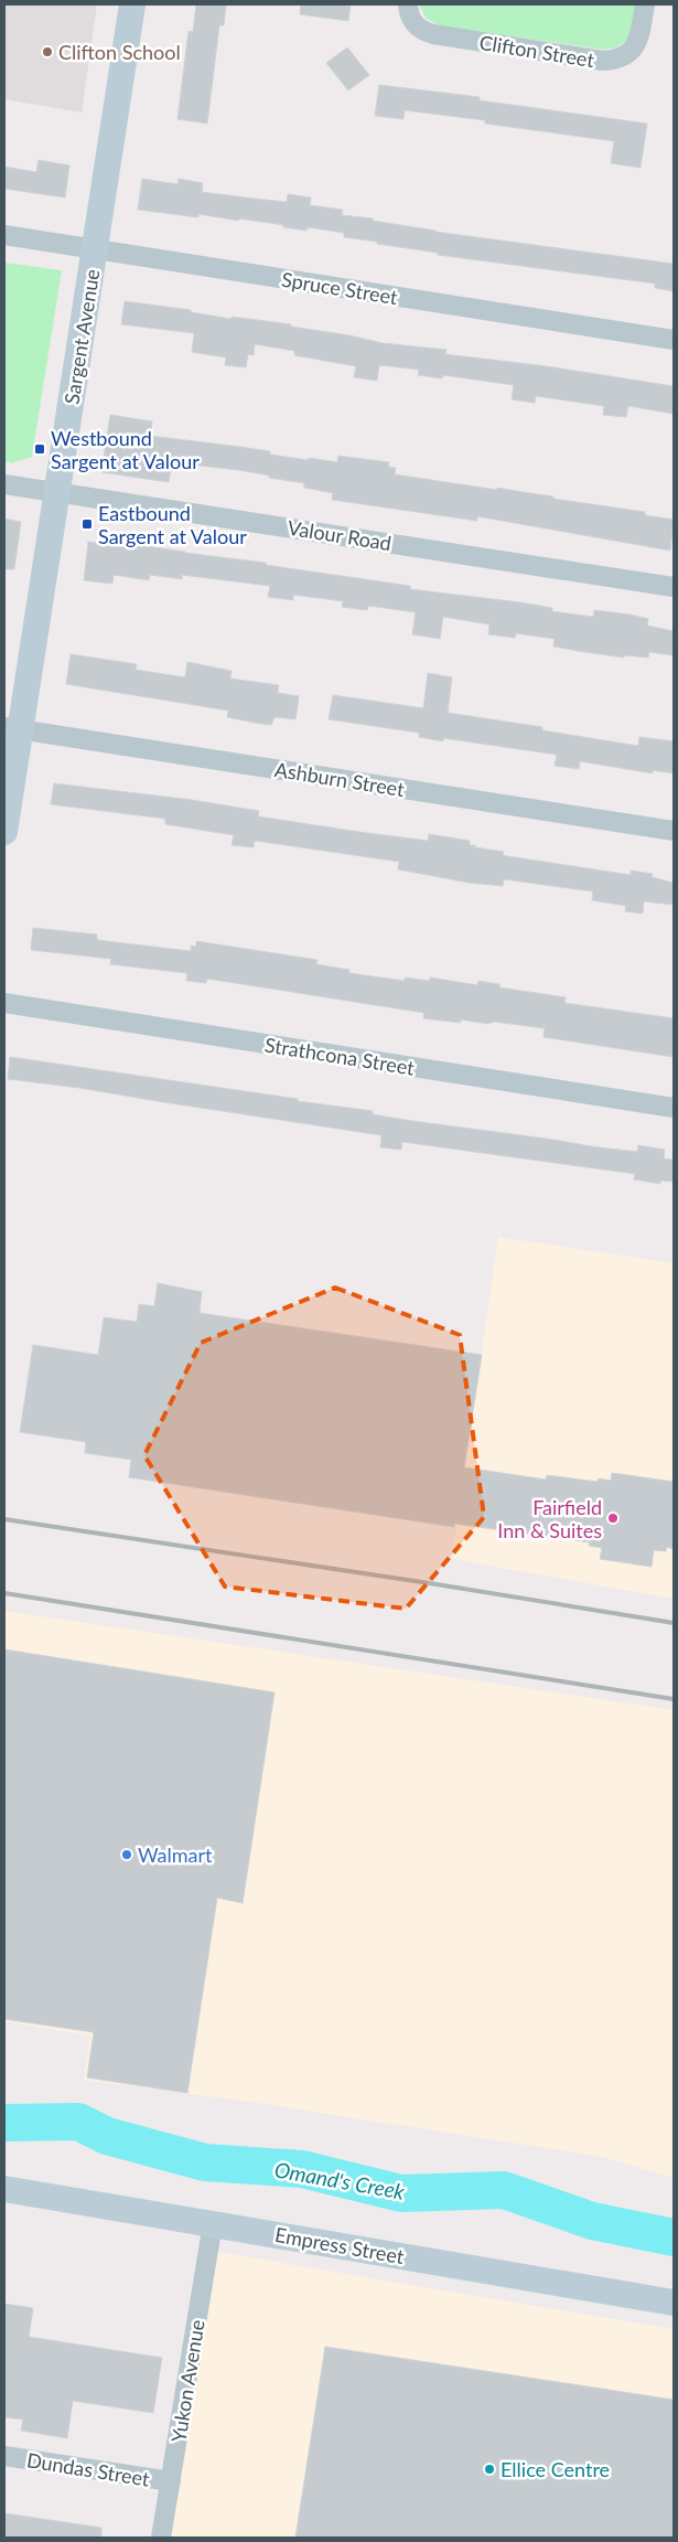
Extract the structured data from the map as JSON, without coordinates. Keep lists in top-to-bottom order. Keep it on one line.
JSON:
{"streets":{"main road":["Sargent Avenue","Empress Street"],"street":["Clifton Street","Spruce Street","Valour Road","Ashburn Street","Strathcona Street","Yukon Avenue","Dundas Street"]},"crossings":[["Spruce Street","Sargent Avenue"],["Sargent Avenue","Valour Road"],["Sargent Avenue","Ashburn Street"],["Empress Street","Yukon Avenue"],["Yukon Avenue","Dundas Street"]],"water":["Omand's Creek"],"places":{"other":["Clifton School","Fairfield Inn & Suites","Walmart","Ellice Centre"],"transit":["Westbound Sargent at Valour","Eastbound Sargent at Valour"]}}
